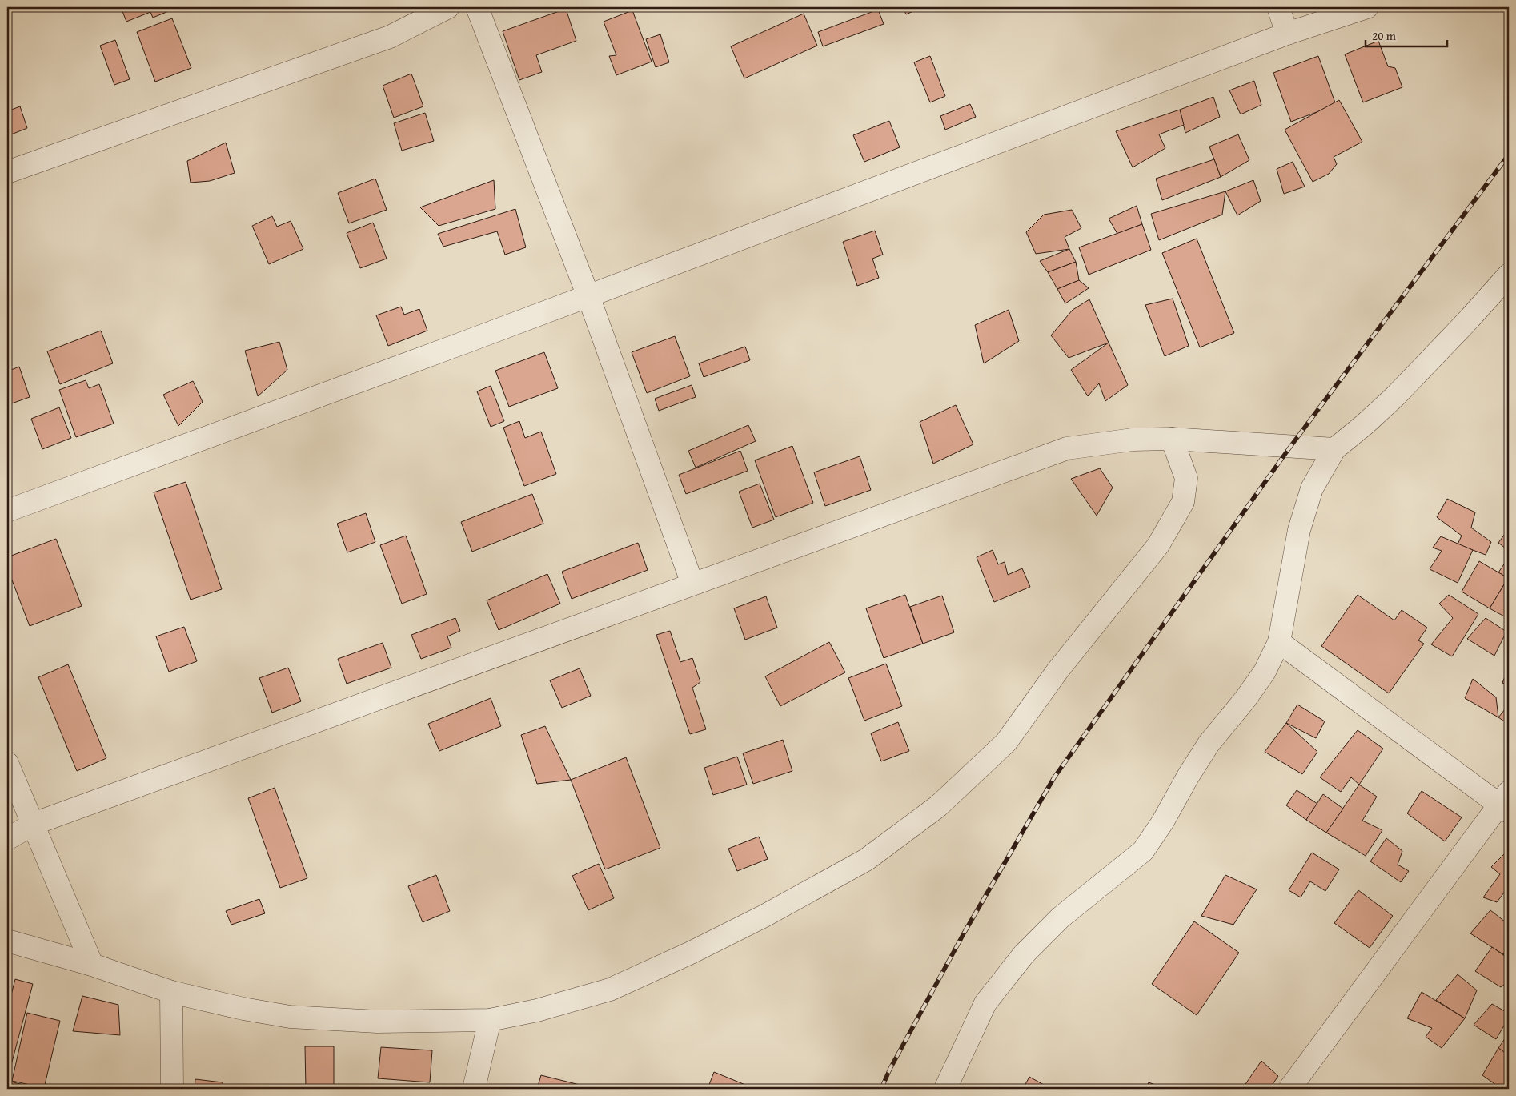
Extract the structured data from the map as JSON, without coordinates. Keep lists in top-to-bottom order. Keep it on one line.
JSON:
{"scale_bar":"20 m"}
